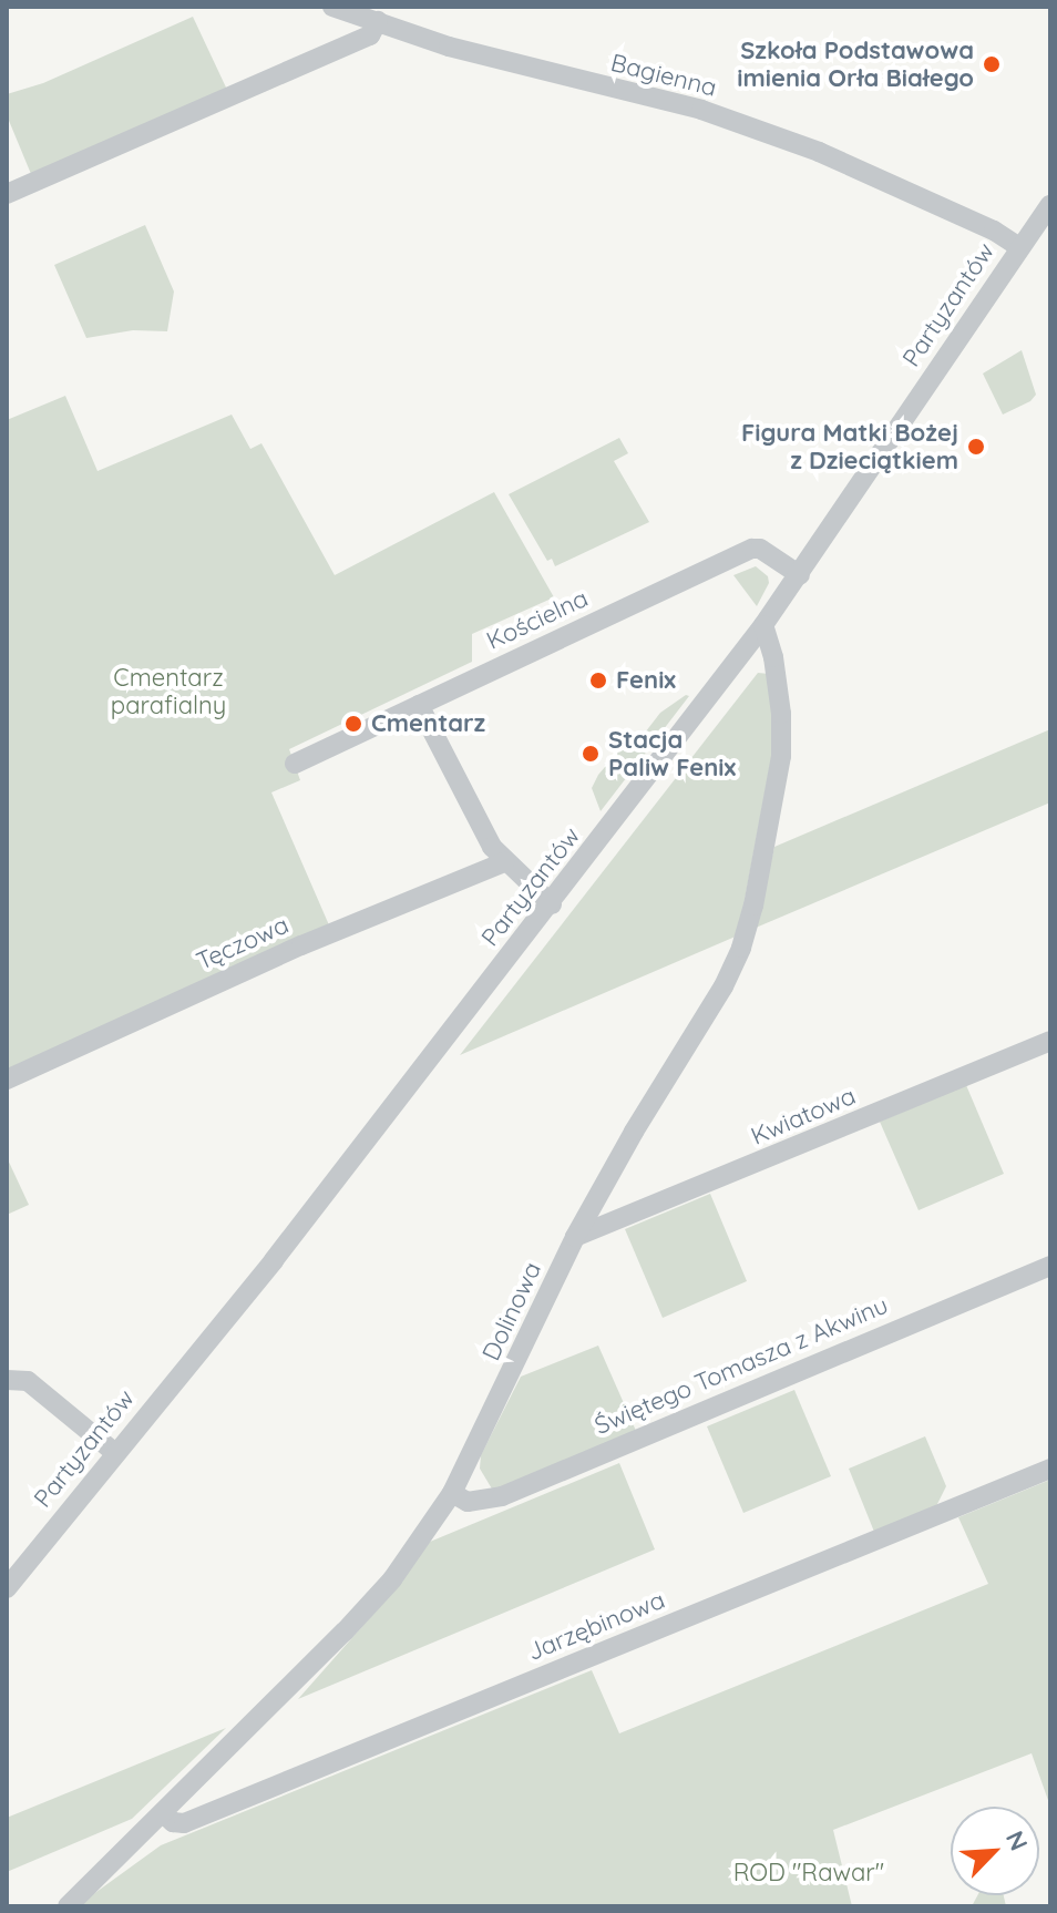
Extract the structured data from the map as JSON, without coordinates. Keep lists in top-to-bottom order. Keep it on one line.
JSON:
{"streets":{"street":["Bagienna","Partyzantów","Kościelna","Tęczowa","Kwiatowa","Dolinowa","Świętego Tomasza z Akwinu","Jarzębinowa"]},"crossings":[["Bagienna","Partyzantów"],["Partyzantów","Kościelna"],["Partyzantów","Dolinowa"],["Kwiatowa","Dolinowa"],["Dolinowa","Świętego Tomasza z Akwinu"],["Dolinowa","Jarzębinowa"]],"parks":["Cmentarz parafialny","ROD \"Rawar\""],"places":["Szkoła Podstawowa imienia Orła Białego","Figura Matki Bożej z Dzieciątkiem","Fenix","Cmentarz","Stacja Paliw Fenix"],"north":"top right"}
